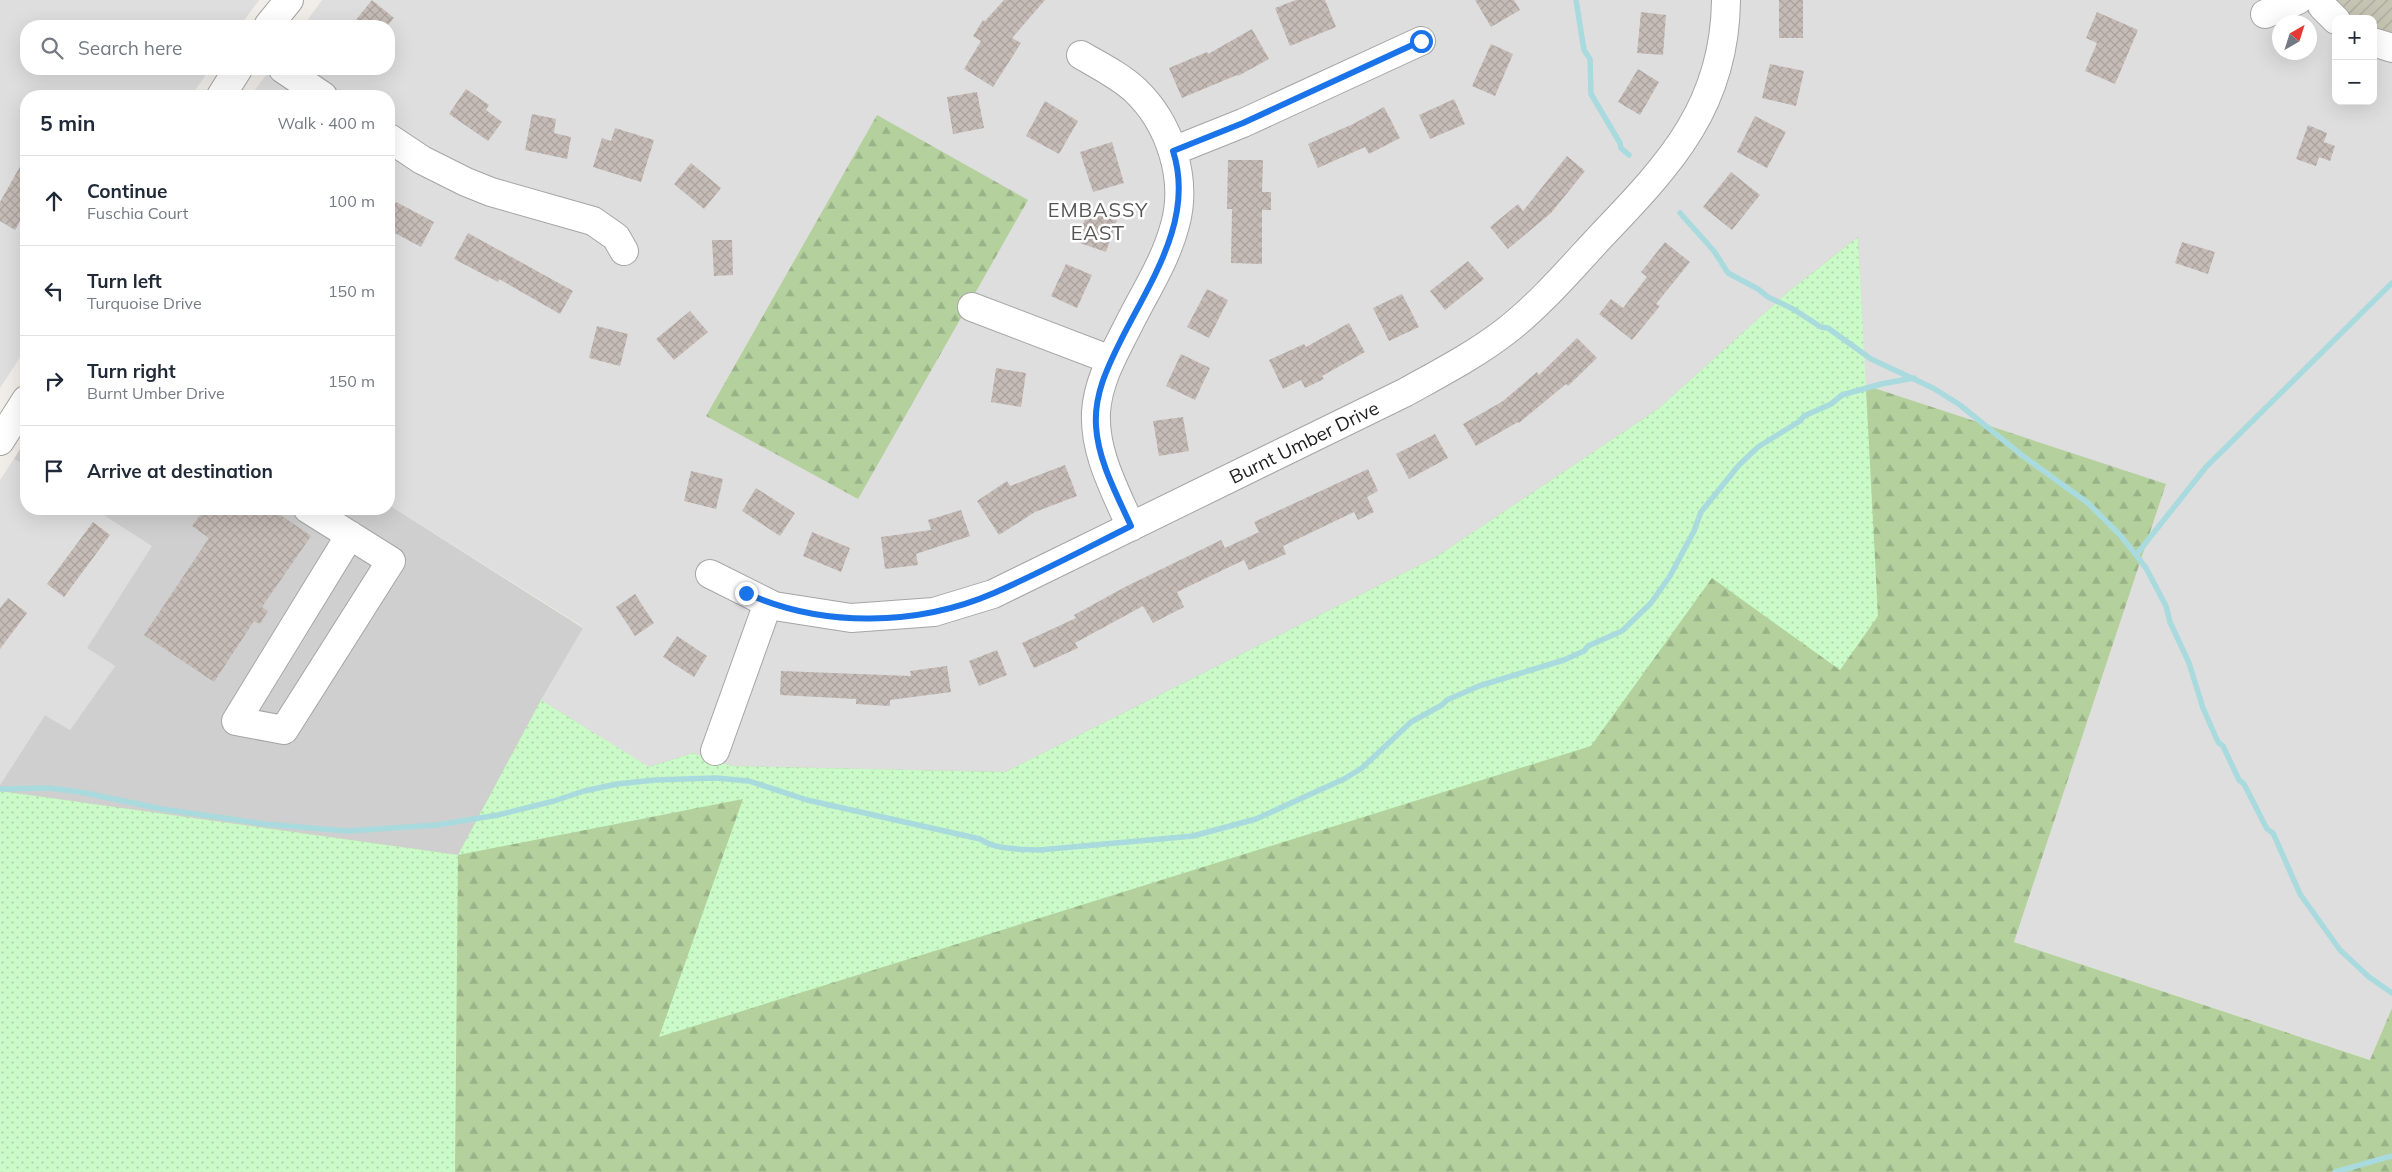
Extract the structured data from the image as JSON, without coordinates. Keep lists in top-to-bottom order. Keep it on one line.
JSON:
{"streets":{"street":["Burnt Umber Drive"]},"districts":["EMBASSY EAST"],"north":"top right","page":{"map_buttons":["+","−"],"search":"Search here","heading":["5 min","Walk · 400 m"],"list":[["Continue","Fuschia Court","100 m"],["Turn left","Turquoise Drive","150 m"],["Turn right","Burnt Umber Drive","150 m"],"Arrive at destination"]}}
